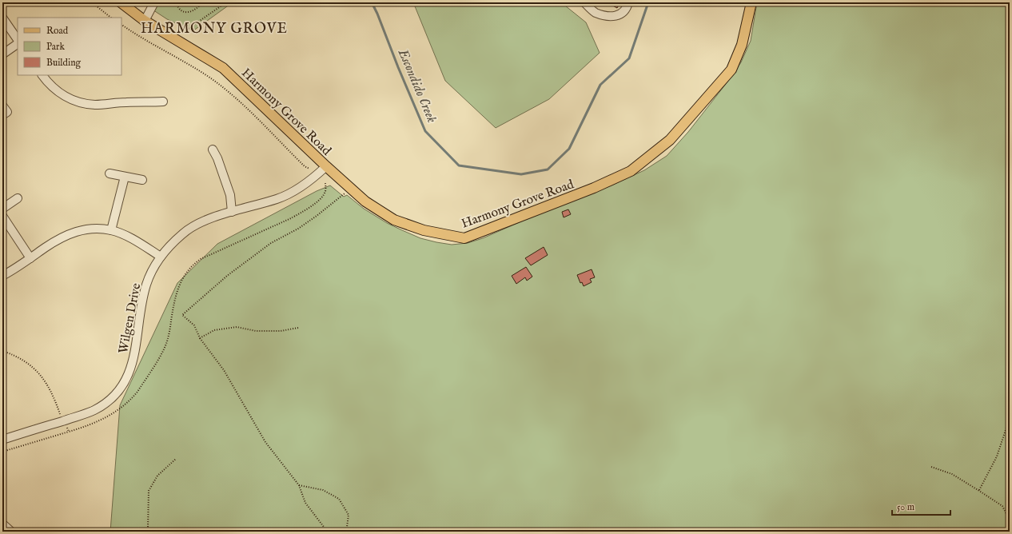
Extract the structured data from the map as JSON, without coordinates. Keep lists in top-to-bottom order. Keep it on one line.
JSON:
{"streets":{"main road":["Harmony Grove Road"],"street":["Wilgen Drive"]},"crossings":[["Harmony Grove Road","Wilgen Drive"]],"districts":["HARMONY GROVE"],"water":["Escondido Creek"],"legend":["Road","Park","Building"],"scale_bar":"50 m"}
